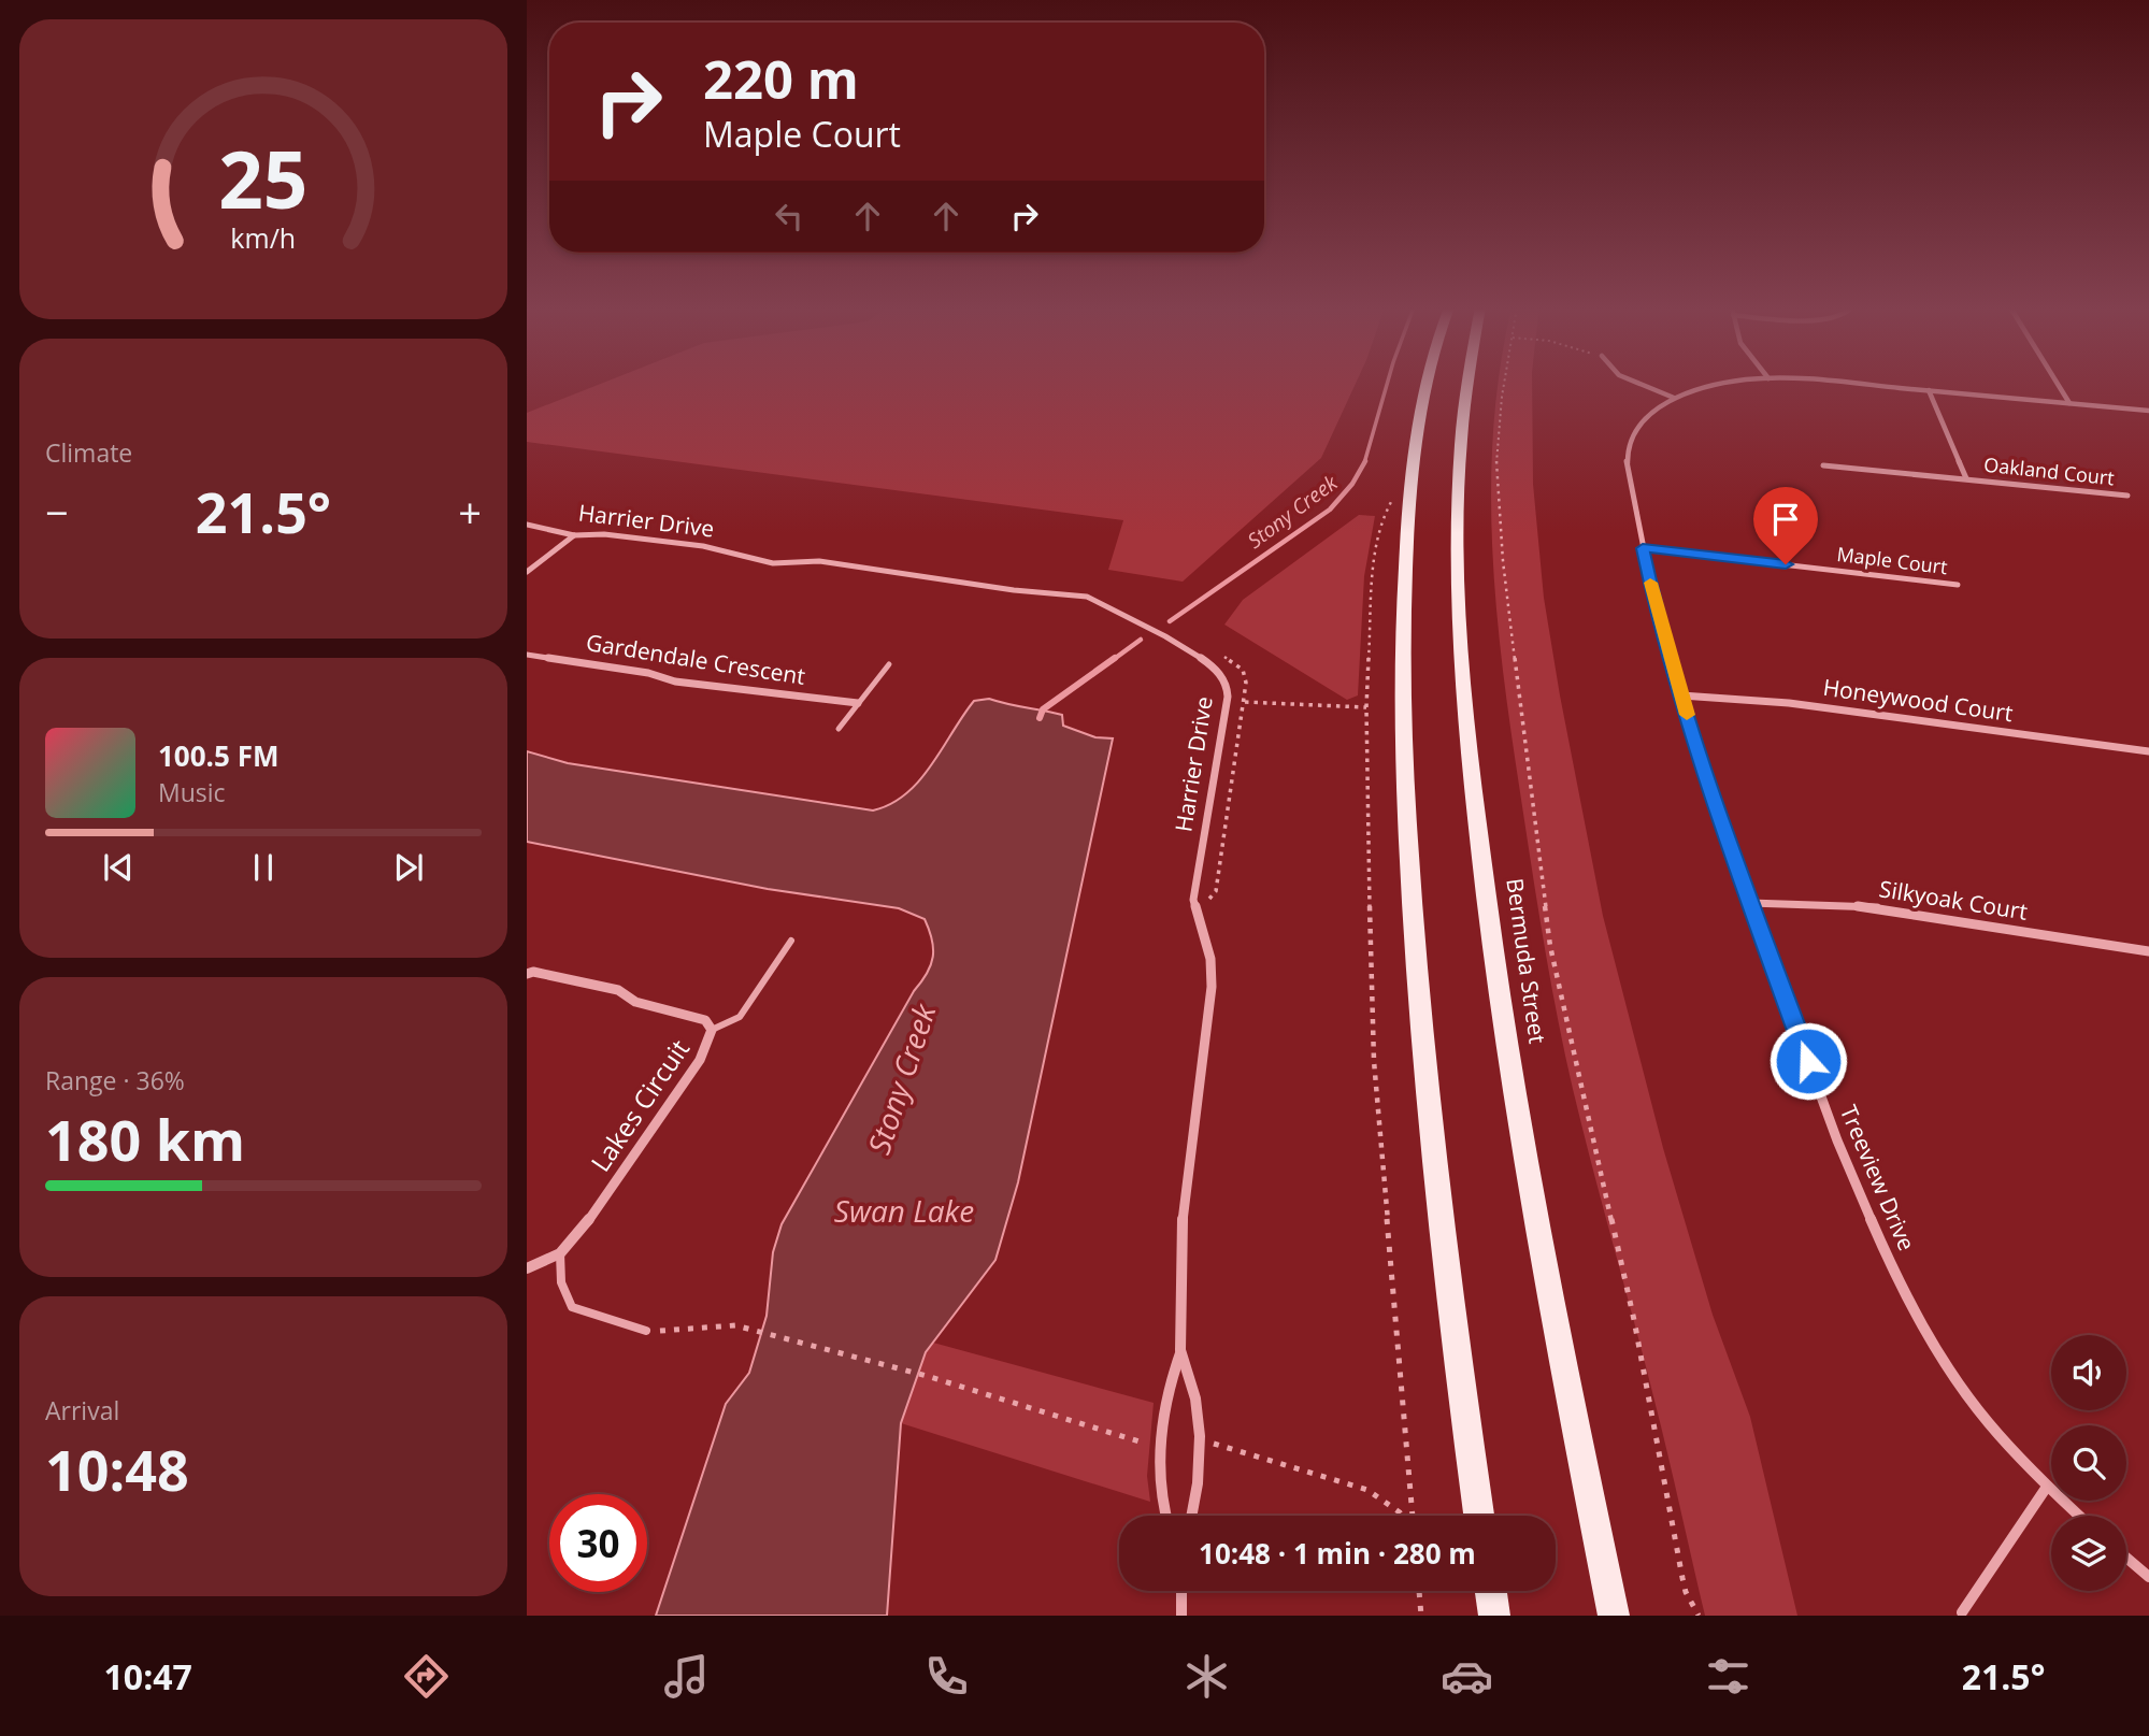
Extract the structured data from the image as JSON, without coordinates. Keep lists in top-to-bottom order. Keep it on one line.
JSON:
{"streets":{"main road":["Bermuda Street"],"street":["Oakland Court","Harrier Drive","Maple Court","Gardendale Crescent","Honeywood Court","Silkyoak Court","Lakes Circuit","Treeview Drive"]},"crossings":[["Oakland Court","Treeview Drive"],["Maple Court","Treeview Drive"],["Honeywood Court","Treeview Drive"],["Silkyoak Court","Treeview Drive"]],"water":["Stony Creek","Swan Lake"],"page":{"turn":["220 m","Maple Court"],"tile":["Climate",["Range · 36%","180 km"],["Arrival","10:48"]],"heat":["−","21.5°","+"],"song":["100.5 FM","Music"],"limit":"30","trip":"10:48 · 1 min · 280 m","tabs":["10:47","21.5°"],"gauge":["25","km/h"]}}
